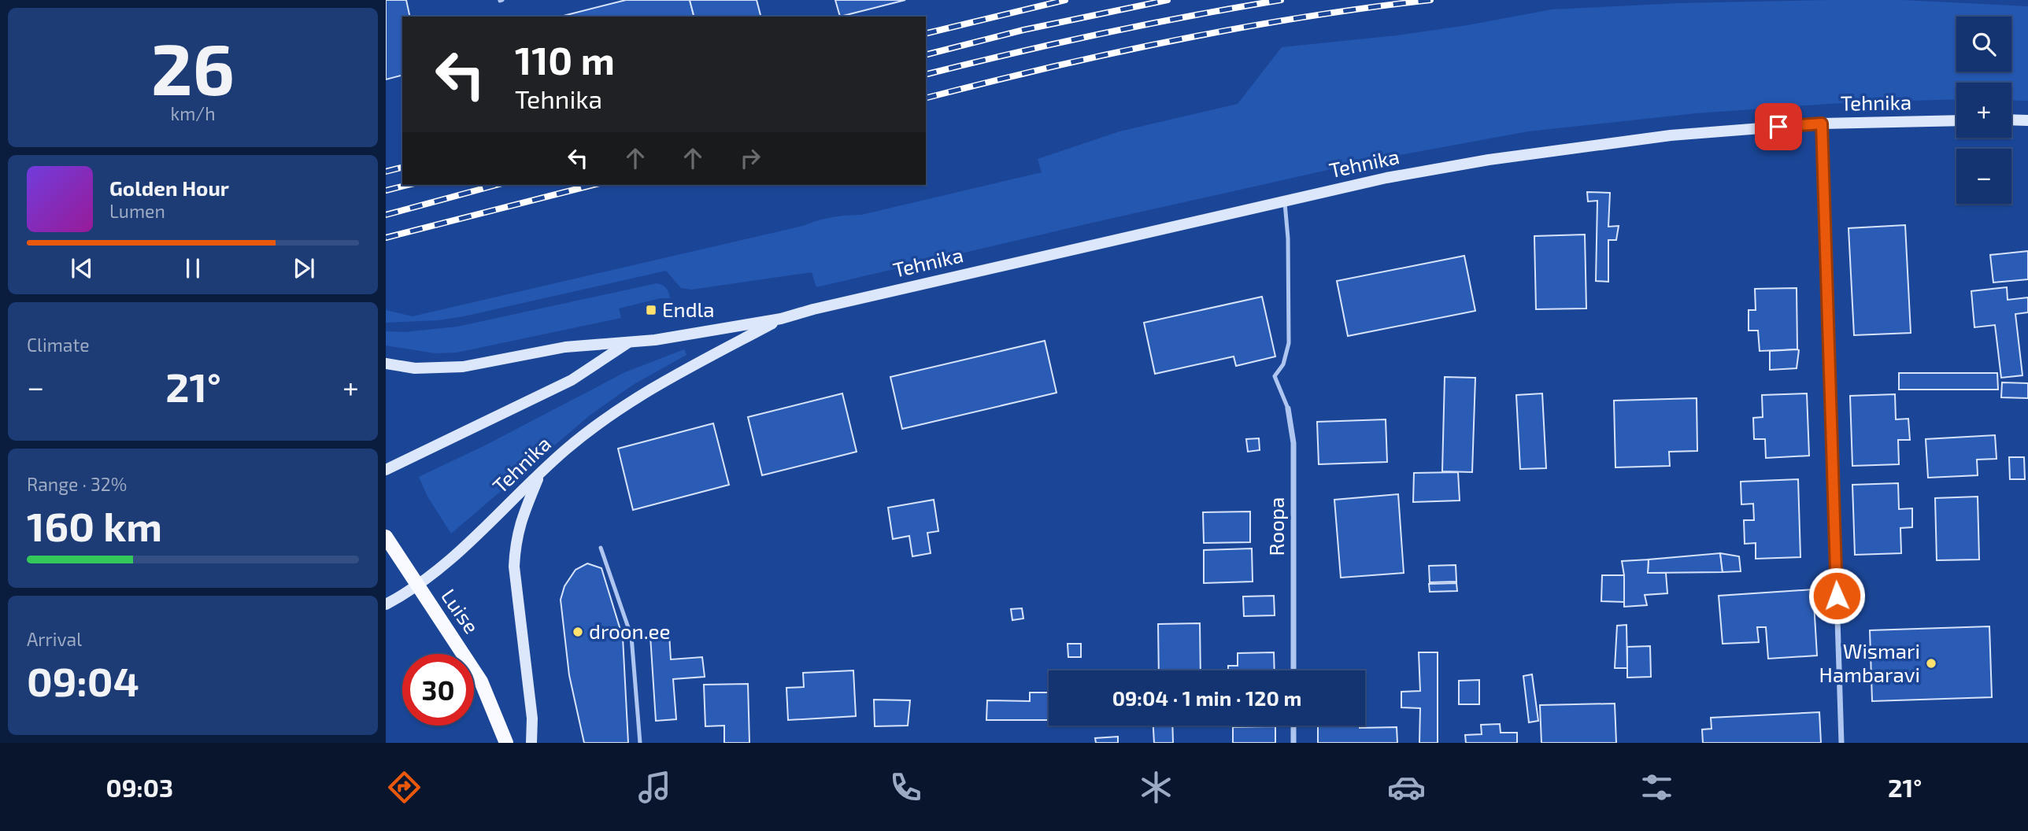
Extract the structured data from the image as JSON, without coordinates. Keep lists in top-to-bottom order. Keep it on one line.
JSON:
{"streets":{"main road":["Tehnika","Luise"],"street":["Roopa"]},"crossings":[["Tehnika","Roopa"],["Tehnika","Luise"]],"places":{"transit":["Endla"],"other":["droon.ee","Wismari Hambaravi"]},"page":{"tile":[["26","km/h"],"Climate",["Range · 32%","160 km"],["Arrival","09:04"]],"map_buttons":["+","−"],"turn":["110 m","Tehnika"],"song":["Golden Hour","Lumen"],"heat":["−","21°","+"],"limit":"30","trip":"09:04 · 1 min · 120 m","tabs":["09:03","21°"]}}
